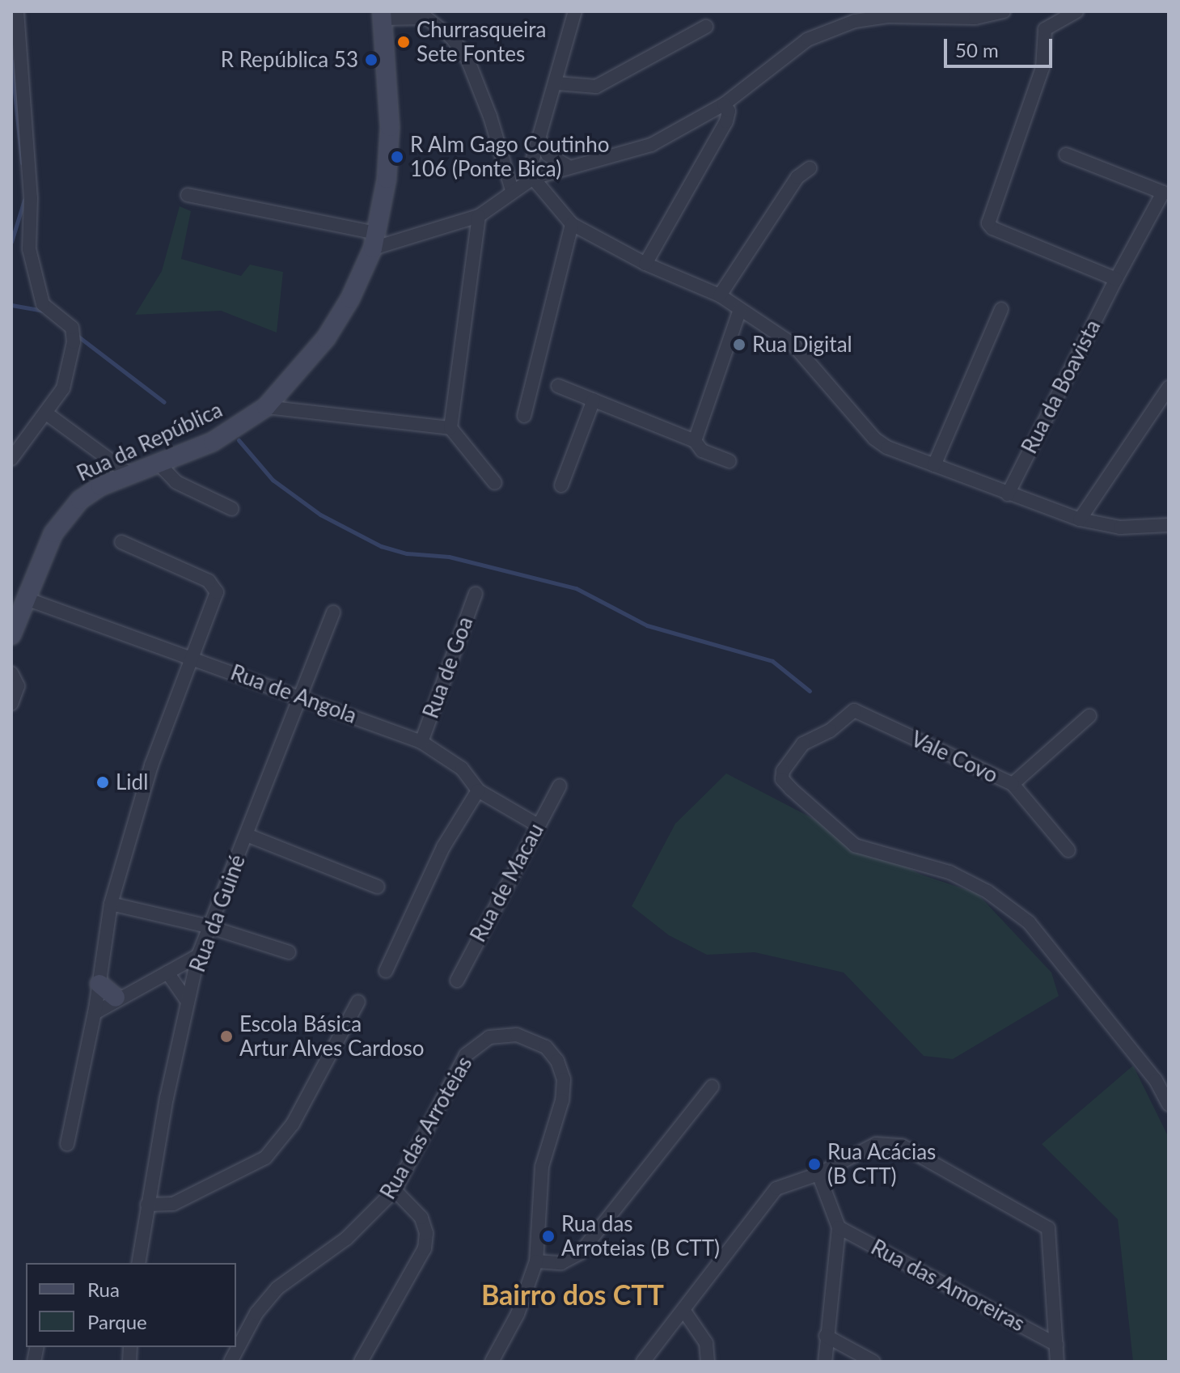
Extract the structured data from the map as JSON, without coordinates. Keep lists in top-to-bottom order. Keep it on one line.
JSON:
{"streets":{"main road":["Rua da República"],"street":["Rua da Boavista","Rua de Goa","Rua de Angola","Vale Covo","Rua de Macau","Rua da Guiné","Rua das Arroteias","Rua das Amoreiras"]},"crossings":[["Rua da República","Rua de Angola"],["Rua de Goa","Rua de Angola"],["Rua de Angola","Rua de Macau"],["Rua de Angola","Rua da Guiné"]],"districts":["Bairro dos CTT"],"places":["Churrasqueira Sete Fontes","R República 53","R Alm Gago Coutinho 106 (Ponte Bica)","Rua Digital","Lidl","Escola Básica Artur Alves Cardoso","Rua Acácias (B CTT)","Rua das Arroteias (B CTT)"],"legend":["Rua","Parque"],"scale_bar":"50 m"}
